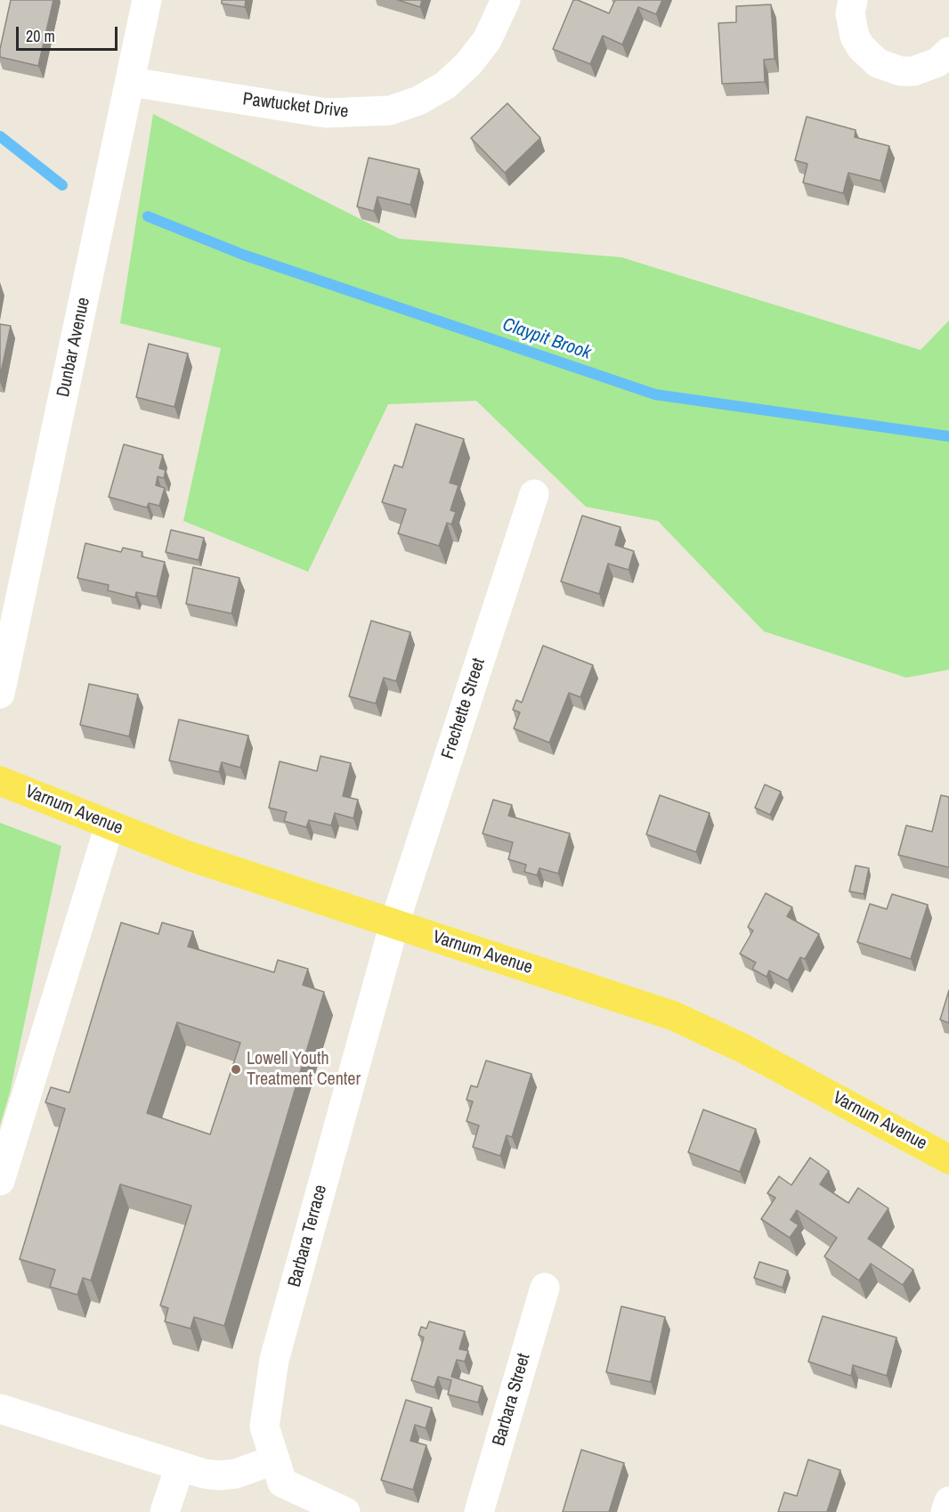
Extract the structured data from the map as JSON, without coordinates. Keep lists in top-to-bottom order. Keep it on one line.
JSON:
{"streets":{"main road":["Varnum Avenue"],"street":["Pawtucket Drive","Dunbar Avenue","Frechette Street","Barbara Terrace","Barbara Street"]},"crossings":[["Pawtucket Drive","Dunbar Avenue"],["Frechette Street","Varnum Avenue"],["Frechette Street","Barbara Terrace"],["Varnum Avenue","Barbara Terrace"]],"water":["Claypit Brook"],"places":["Lowell Youth Treatment Center"],"scale_bar":"20 m"}
